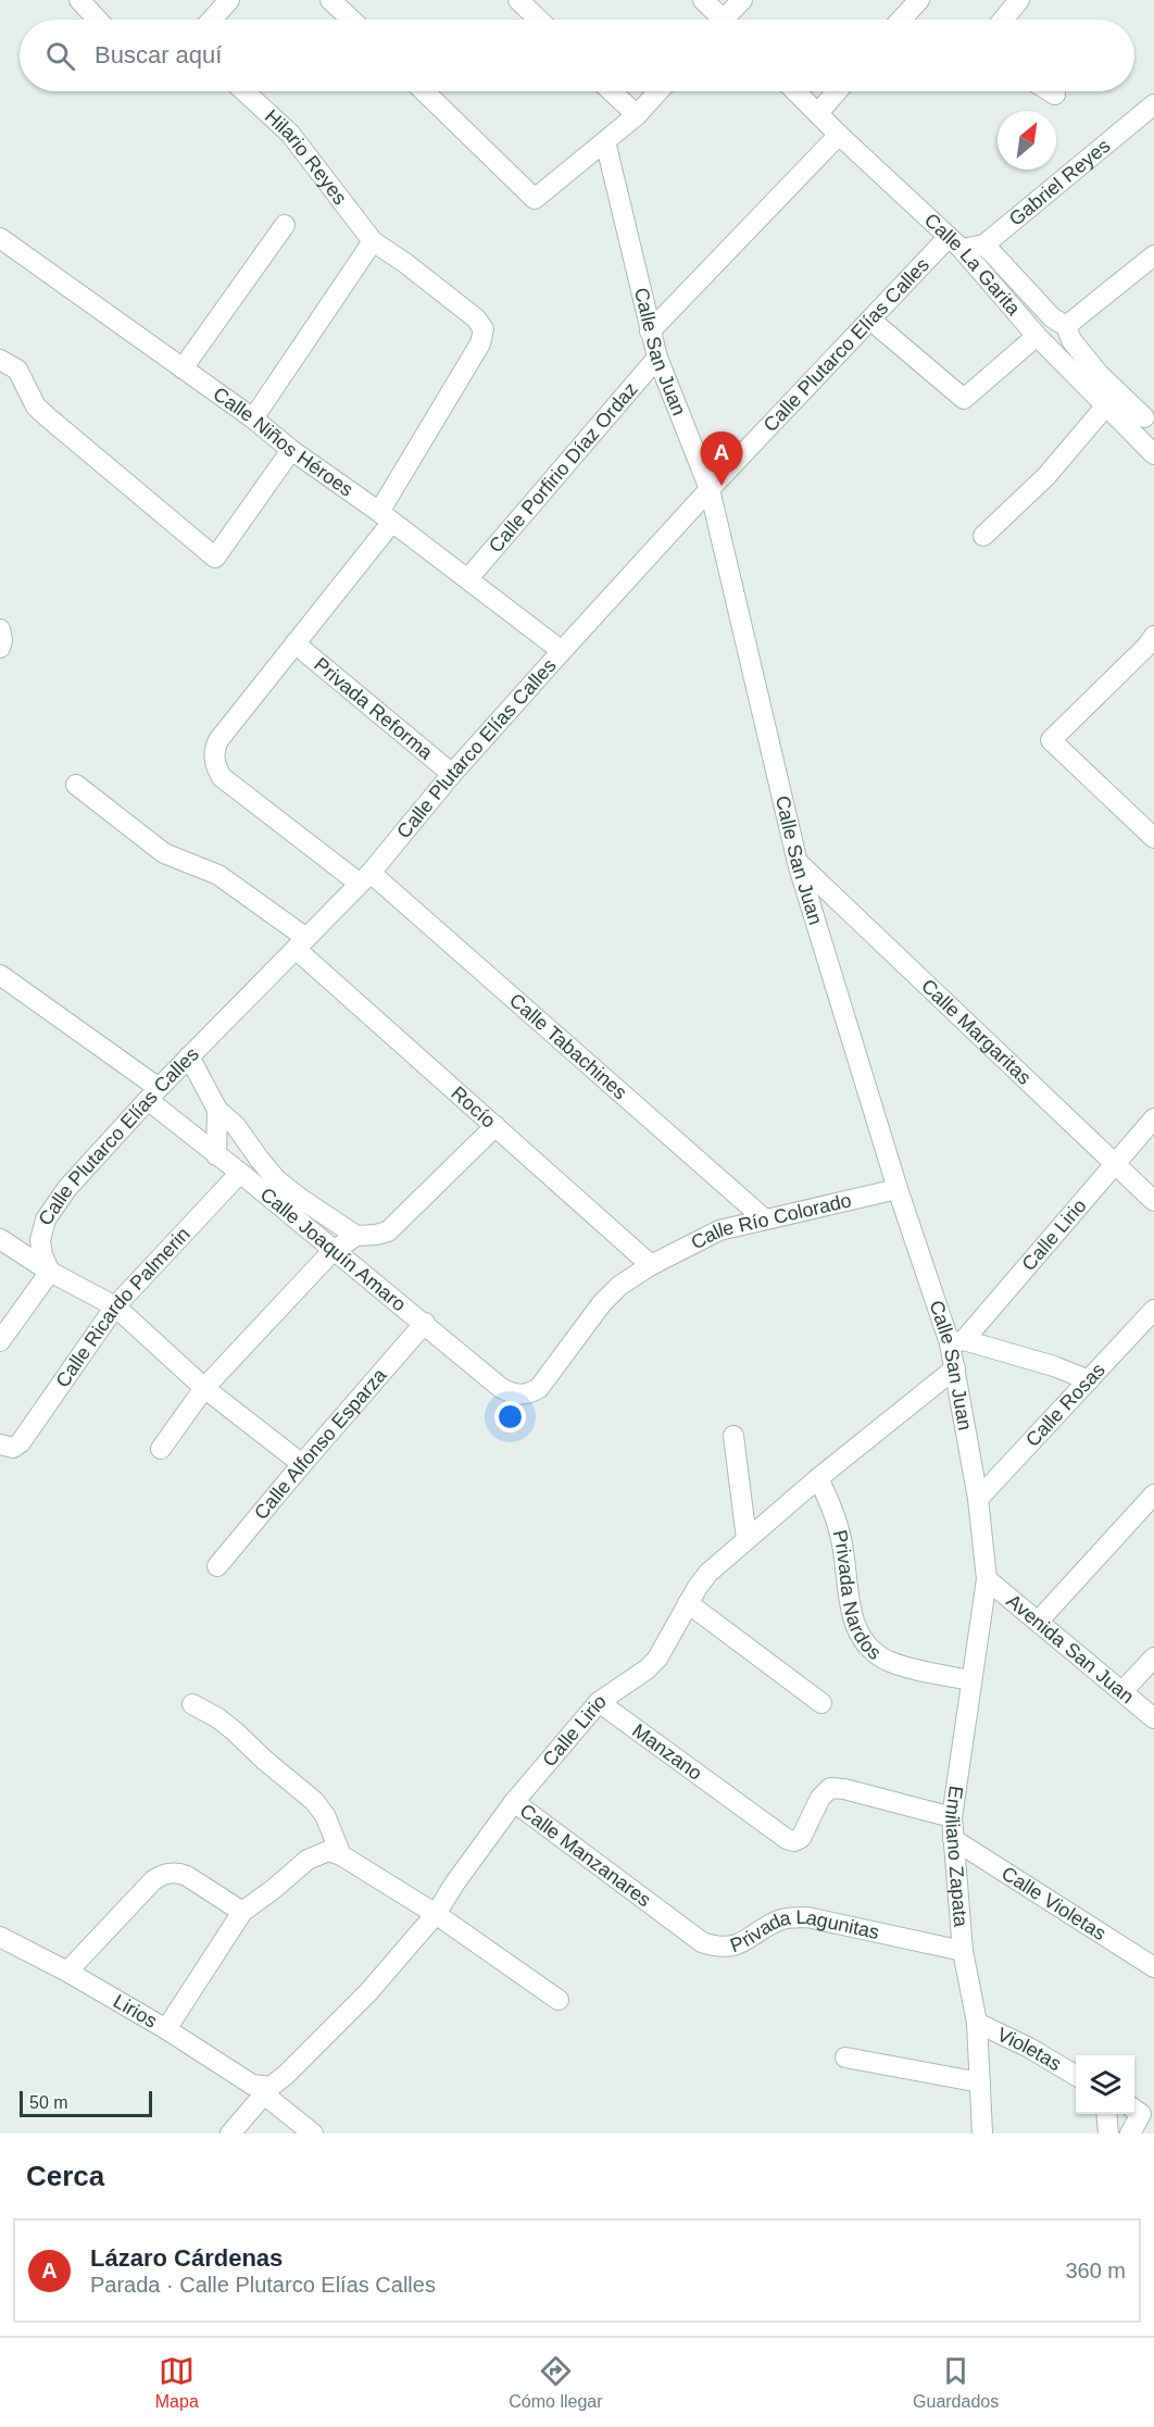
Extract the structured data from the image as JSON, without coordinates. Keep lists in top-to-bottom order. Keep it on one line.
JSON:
{"streets":{"street":["Hilario Reyes","Gabriel Reyes","Calle La Garita","Calle Plutarco Elías Calles","Calle San Juan","Calle Niños Héroes","Calle Porfirio Díaz Ordaz","Privada Reforma","Calle Margaritas","Calle Tabachines","Rocío","Calle Río Colorado","Calle Lirio","Calle Joaquín Amaro","Calle Ricardo Palmerin","Calle Rosas","Calle Alfonso Esparza","Privada Nardos","Avenida San Juan","Manzano","Calle Manzanares","Emiliano Zapata","Calle Violetas","Privada Lagunitas","Lirios","Violetas"]},"crossings":[["Hilario Reyes","Calle Niños Héroes"],["Gabriel Reyes","Calle La Garita"],["Gabriel Reyes","Calle Plutarco Elías Calles"],["Calle La Garita","Calle Plutarco Elías Calles"],["Calle Plutarco Elías Calles","Calle San Juan"],["Calle Plutarco Elías Calles","Calle Niños Héroes"],["Calle Plutarco Elías Calles","Privada Reforma"],["Calle Plutarco Elías Calles","Calle Tabachines"],["Calle Plutarco Elías Calles","Rocío"],["Calle Plutarco Elías Calles","Calle Joaquín Amaro"],["Calle San Juan","Calle Porfirio Díaz Ordaz"],["Calle San Juan","Calle Margaritas"],["Calle San Juan","Calle Río Colorado"],["Calle San Juan","Calle Lirio"],["Calle San Juan","Calle Rosas"],["Calle San Juan","Avenida San Juan"],["Calle San Juan","Emiliano Zapata"],["Calle Niños Héroes","Calle Porfirio Díaz Ordaz"],["Privada Reforma","Calle Tabachines"],["Calle Margaritas","Calle Lirio"],["Calle Tabachines","Calle Río Colorado"],["Rocío","Calle Río Colorado"],["Calle Río Colorado","Calle Joaquín Amaro"],["Calle Lirio","Privada Nardos"],["Calle Lirio","Manzano"],["Calle Lirio","Calle Manzanares"],["Calle Lirio","Lirios"],["Calle Joaquín Amaro","Calle Ricardo Palmerin"],["Calle Joaquín Amaro","Calle Alfonso Esparza"],["Privada Nardos","Emiliano Zapata"],["Avenida San Juan","Emiliano Zapata"],["Manzano","Emiliano Zapata"],["Calle Manzanares","Privada Lagunitas"],["Emiliano Zapata","Calle Violetas"],["Emiliano Zapata","Privada Lagunitas"],["Emiliano Zapata","Violetas"]],"scale_bar":"50 m","north":"top right","page":{"search":"Buscar aquí","pins":"A","scale":"50 m","heading":"Cerca","list":[{"mark":"A","name":"Lázaro Cárdenas","note":"Parada · Calle Plutarco Elías Calles","value":"360 m"}],"nav":["Mapa","Cómo llegar","Guardados"]}}
